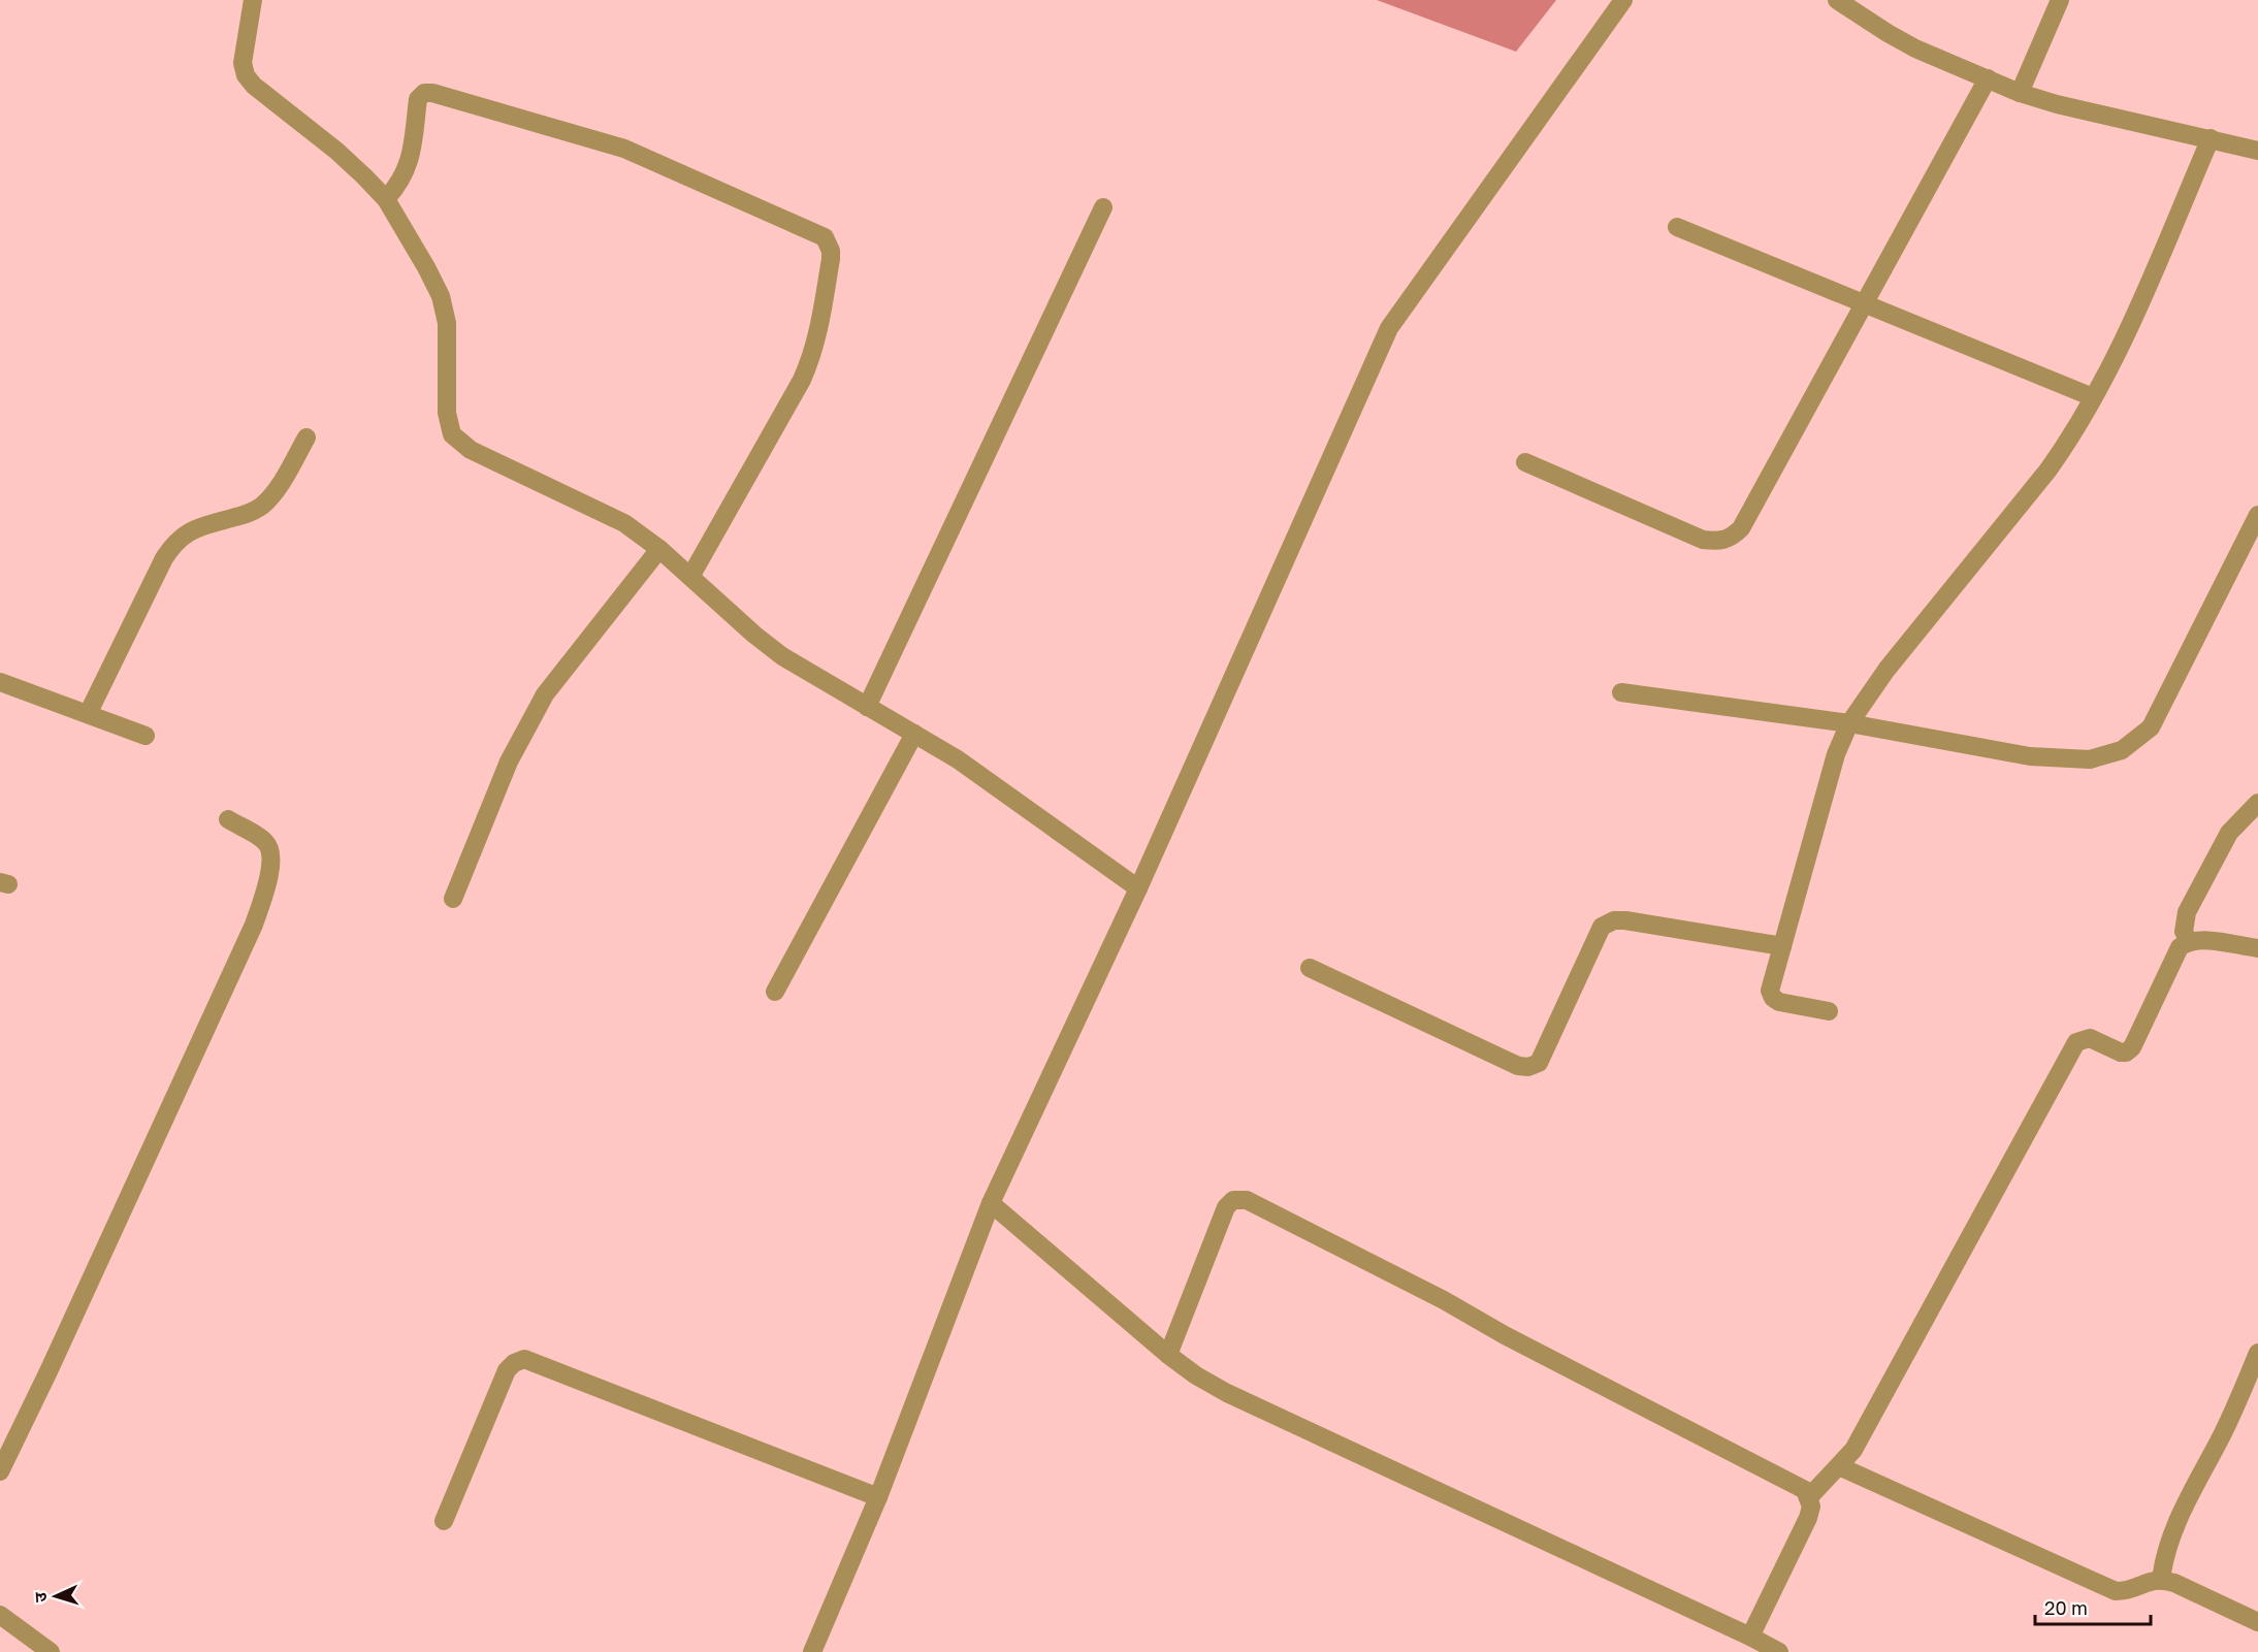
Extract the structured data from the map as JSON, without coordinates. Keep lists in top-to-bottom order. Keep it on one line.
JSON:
{"scale_bar":"20 m","north":"left"}
